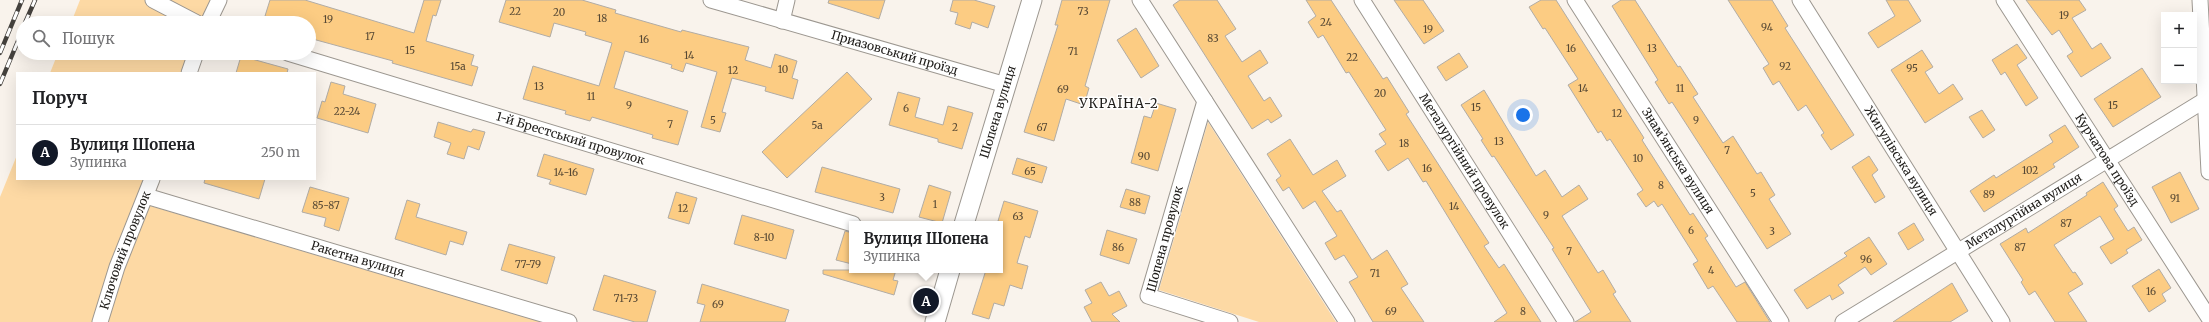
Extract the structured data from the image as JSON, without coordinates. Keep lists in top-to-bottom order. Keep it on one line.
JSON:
{"streets":{"street":["Приазовський проїзд","Шопена вулиця","1-й Брестський провулок","Курчатова проїзд","Металургійний провулок","Знам’янська вулиця","Жигулівська вулиця","Металургійна вулиця","Шопена провулок","Ключовий провулок","Ракетна вулиця"]},"crossings":[["Приазовський проїзд","Шопена вулиця"],["Курчатова проїзд","Металургійна вулиця"],["Жигулівська вулиця","Металургійна вулиця"],["Ключовий провулок","Ракетна вулиця"]],"districts":["УКРАЇНА-2"],"house_numbers":["22","73","20","19","18","19","24","94","19","17","83","16","16","13","15","71","14","22","15а","92","95","10","12","13","14","11","69","20","11","9","15","15","6","22-24","12","5","9","7","5а","2","67","13","18","7","90","10","16","102","65","14-16","8","5","89","3","91","88","1","85-87","14","12","9","63","87","6","3","8-10","86","87","7","96","77-79","4","71","16","71-73","69","69","8"],"page":{"map_buttons":["+","−"],"search":"Пошук","heading":"Поруч","list":[{"mark":"A","name":"Вулиця Шопена","note":"Зупинка","value":"250 m"}],"popup":["Вулиця Шопена","Зупинка"],"pins":"A"}}
